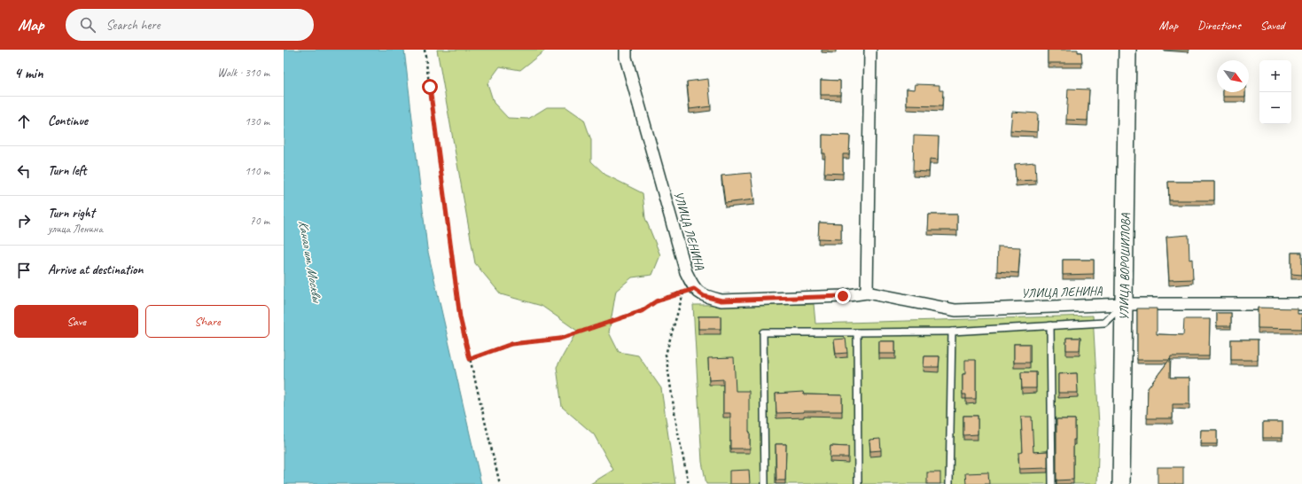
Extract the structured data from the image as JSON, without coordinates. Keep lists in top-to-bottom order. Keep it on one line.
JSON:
{"streets":{"street":["УЛИЦА ЛЕНИНА","УЛИЦА ВОРОШИЛОВА"]},"crossings":[["УЛИЦА ЛЕНИНА","УЛИЦА ВОРОШИЛОВА"]],"water":["Канал им. Москвы"],"north":"bottom right","page":{"header":"Map","search":"Search here","nav":["Map","Directions","Saved"],"heading":["4 min","Walk · 310 m"],"map_buttons":["+","−"],"list":[["Continue","130 m"],["Turn left","110 m"],["Turn right","улица Ленина","70 m"],"Arrive at destination"],"buttons":["Save","Share"]}}
